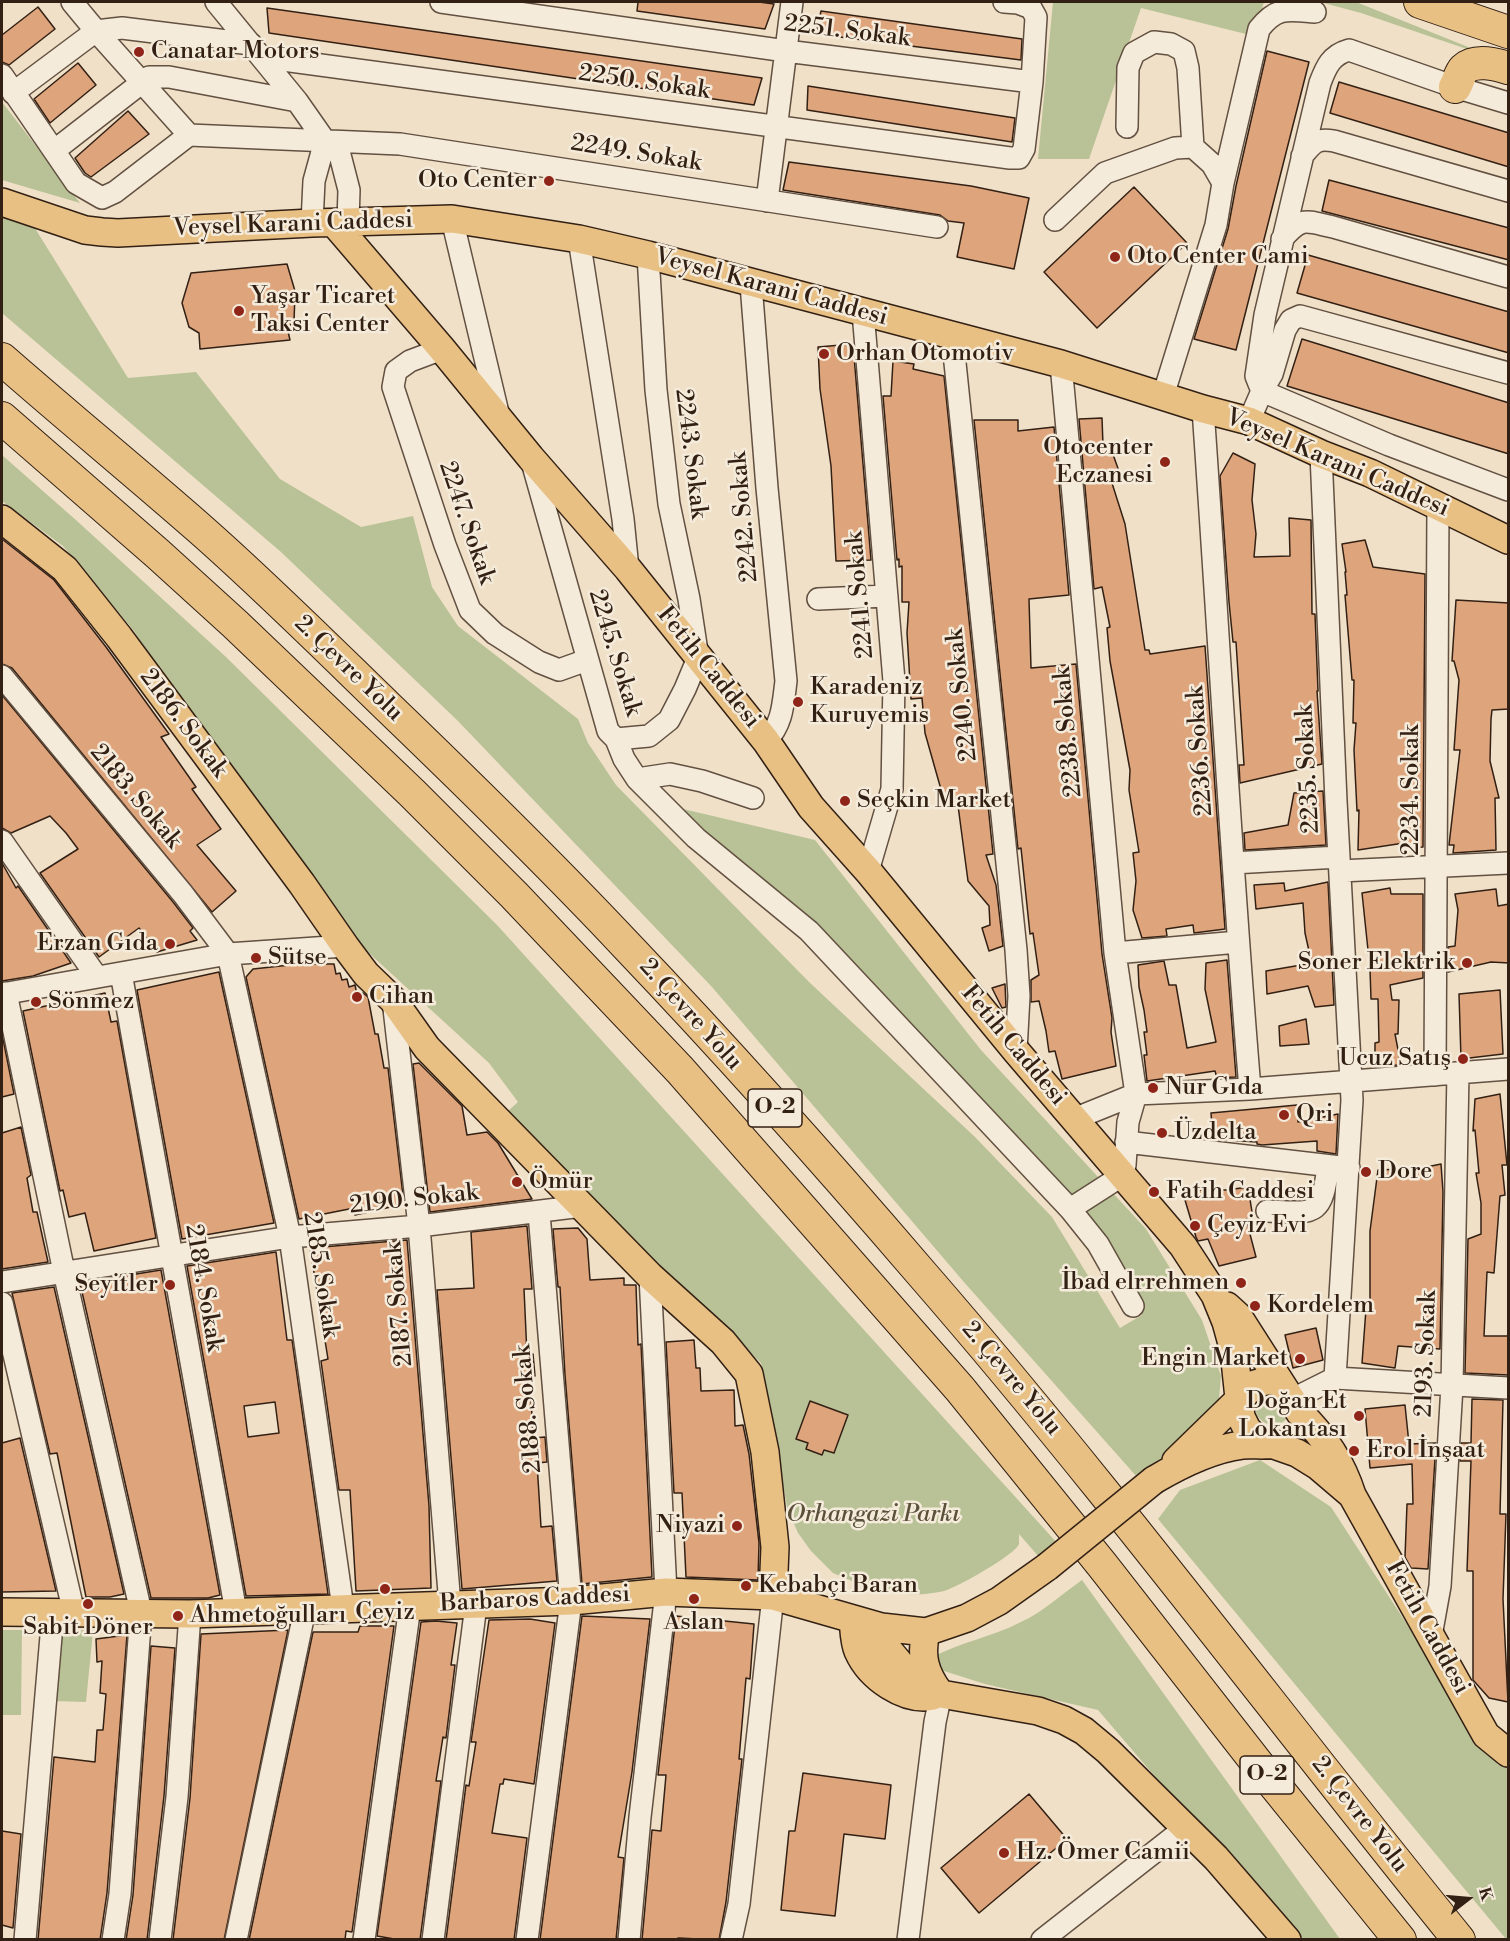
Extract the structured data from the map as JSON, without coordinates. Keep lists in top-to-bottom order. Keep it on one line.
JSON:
{"streets":{"highway":["2. Çevre Yolu","O-2"],"main road":["Veysel Karani Caddesi","Fetih Caddesi","2186. Sokak","Barbaros Caddesi"],"street":["2251. Sokak","2250. Sokak","2249. Sokak","2243. Sokak","2242. Sokak","2247. Sokak","2241. Sokak","2245. Sokak","2240. Sokak","2238. Sokak","2236. Sokak","2235. Sokak","2234. Sokak","2183. Sokak","2190. Sokak","2185. Sokak","2184. Sokak","2187. Sokak","2193. Sokak","2188. Sokak"]},"crossings":[["2251. Sokak","2250. Sokak"],["Veysel Karani Caddesi","2243. Sokak"],["Veysel Karani Caddesi","2242. Sokak"],["Veysel Karani Caddesi","2241. Sokak"],["Veysel Karani Caddesi","Fetih Caddesi"],["Veysel Karani Caddesi","2240. Sokak"],["Veysel Karani Caddesi","2238. Sokak"],["Veysel Karani Caddesi","2236. Sokak"],["Veysel Karani Caddesi","2235. Sokak"],["Veysel Karani Caddesi","2234. Sokak"],["2243. Sokak","2245. Sokak"],["2243. Sokak","Fetih Caddesi"],["2242. Sokak","Fetih Caddesi"],["2247. Sokak","2245. Sokak"],["2247. Sokak","Fetih Caddesi"],["2241. Sokak","Fetih Caddesi"],["2245. Sokak","Fetih Caddesi"],["Fetih Caddesi","2240. Sokak"],["Fetih Caddesi","2193. Sokak"],["2186. Sokak","2190. Sokak"],["2186. Sokak","2187. Sokak"],["2186. Sokak","Barbaros Caddesi"],["2183. Sokak","2185. Sokak"],["2190. Sokak","2185. Sokak"],["2190. Sokak","2184. Sokak"],["2190. Sokak","2187. Sokak"],["2190. Sokak","2188. Sokak"],["2185. Sokak","Barbaros Caddesi"],["2184. Sokak","Barbaros Caddesi"],["2187. Sokak","Barbaros Caddesi"],["2188. Sokak","Barbaros Caddesi"]],"parks":["Orhangazi Parkı"],"places":["Canatar Motors","Oto Center","Oto Center Cami","Yaşar Ticaret Taksi Center","Orhan Otomotiv","Otocenter Eczanesi","Karadeniz Kuruyemis","Seçkin Market","Erzan Gıda","Sütse","Soner Elektrik","Cihan","Sönmez","Ucuz Satış","Nur Gıda","Qri","Üzdelta","Dore","Ömür","Fatih Caddesi","Çeyiz Evi","İbad elrrehmen","Seyitler","Kordelem","Engin Market","Doğan Et Lokantası","Erol İnşaat","Niyazi","Kebabçi Baran","Çeyiz","Aslan","Sabit Döner","Ahmetoğulları","Hz. Ömer Camii"],"north":"right"}
